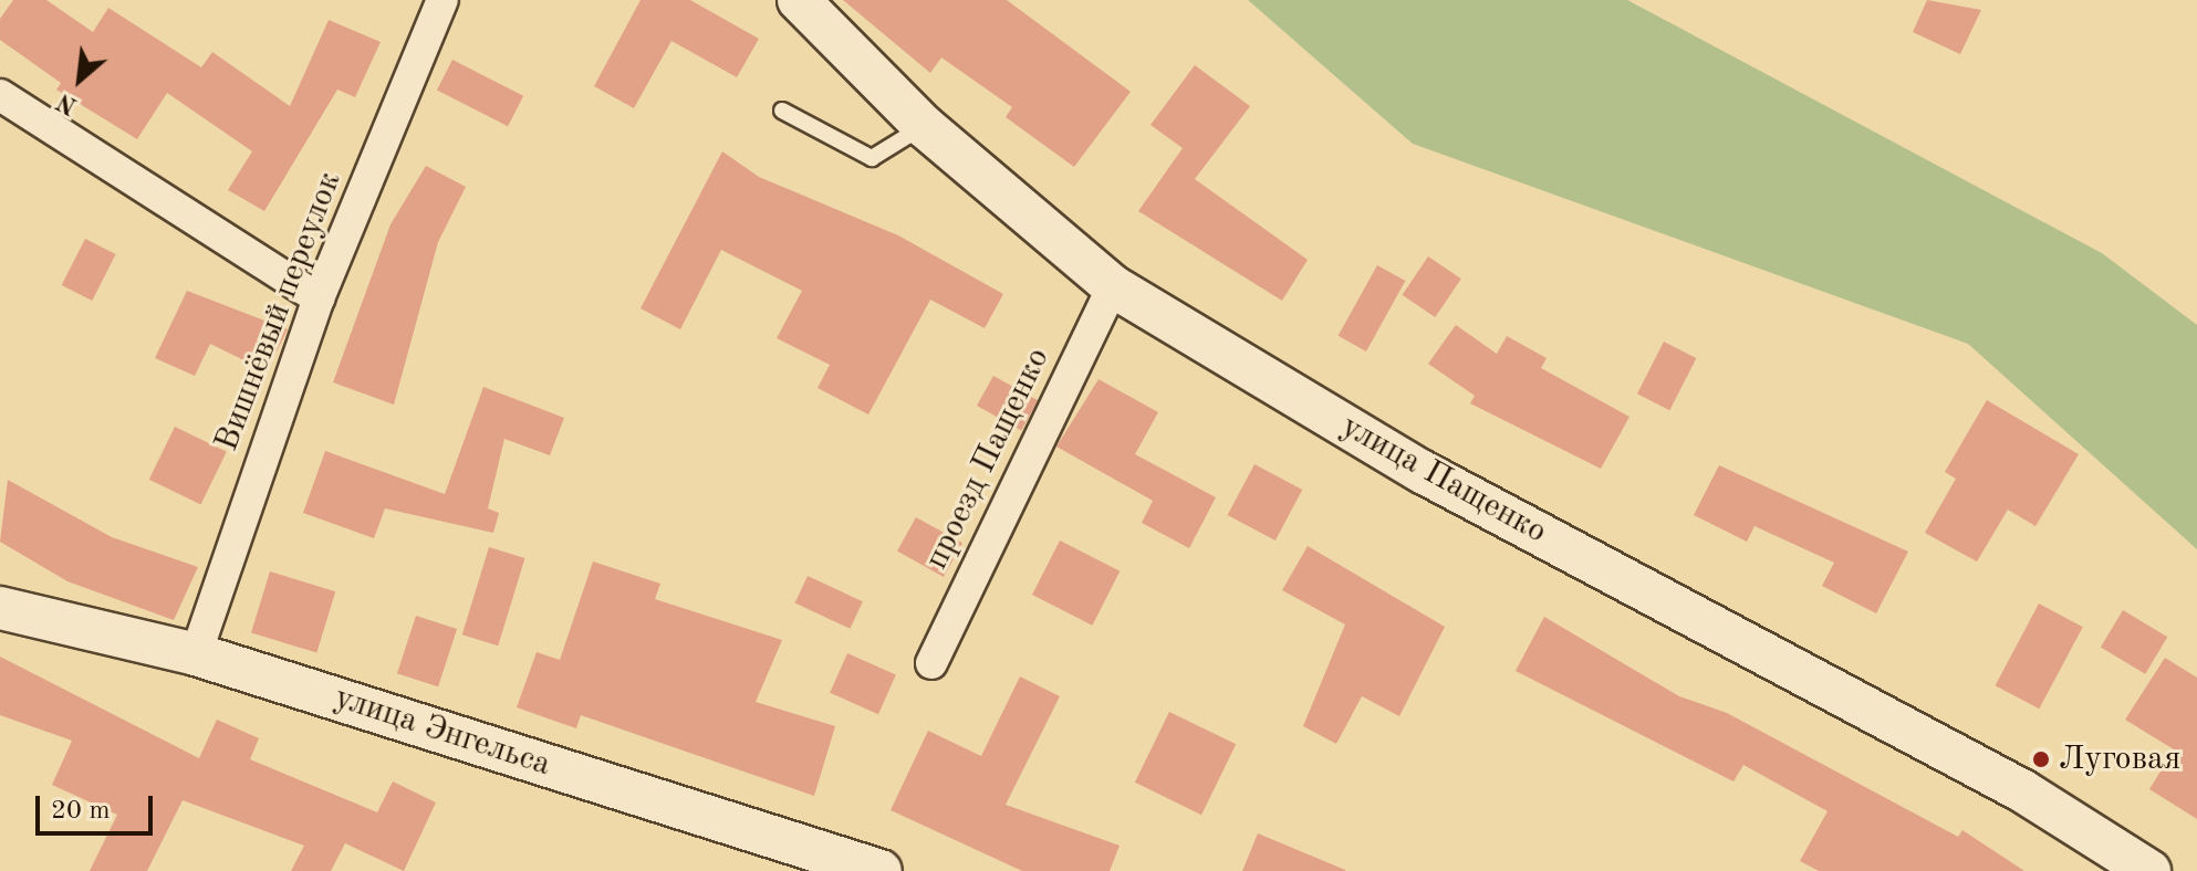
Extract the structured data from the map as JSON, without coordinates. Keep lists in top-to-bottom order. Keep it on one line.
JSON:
{"streets":{"street":["Вишнёвый переулок","проезд Пащенко","улица Пащенко","улица Энгельса"]},"crossings":[["Вишнёвый переулок","улица Энгельса"],["проезд Пащенко","улица Пащенко"]],"places":["Луговая"],"scale_bar":"20 m","north":"bottom left"}
